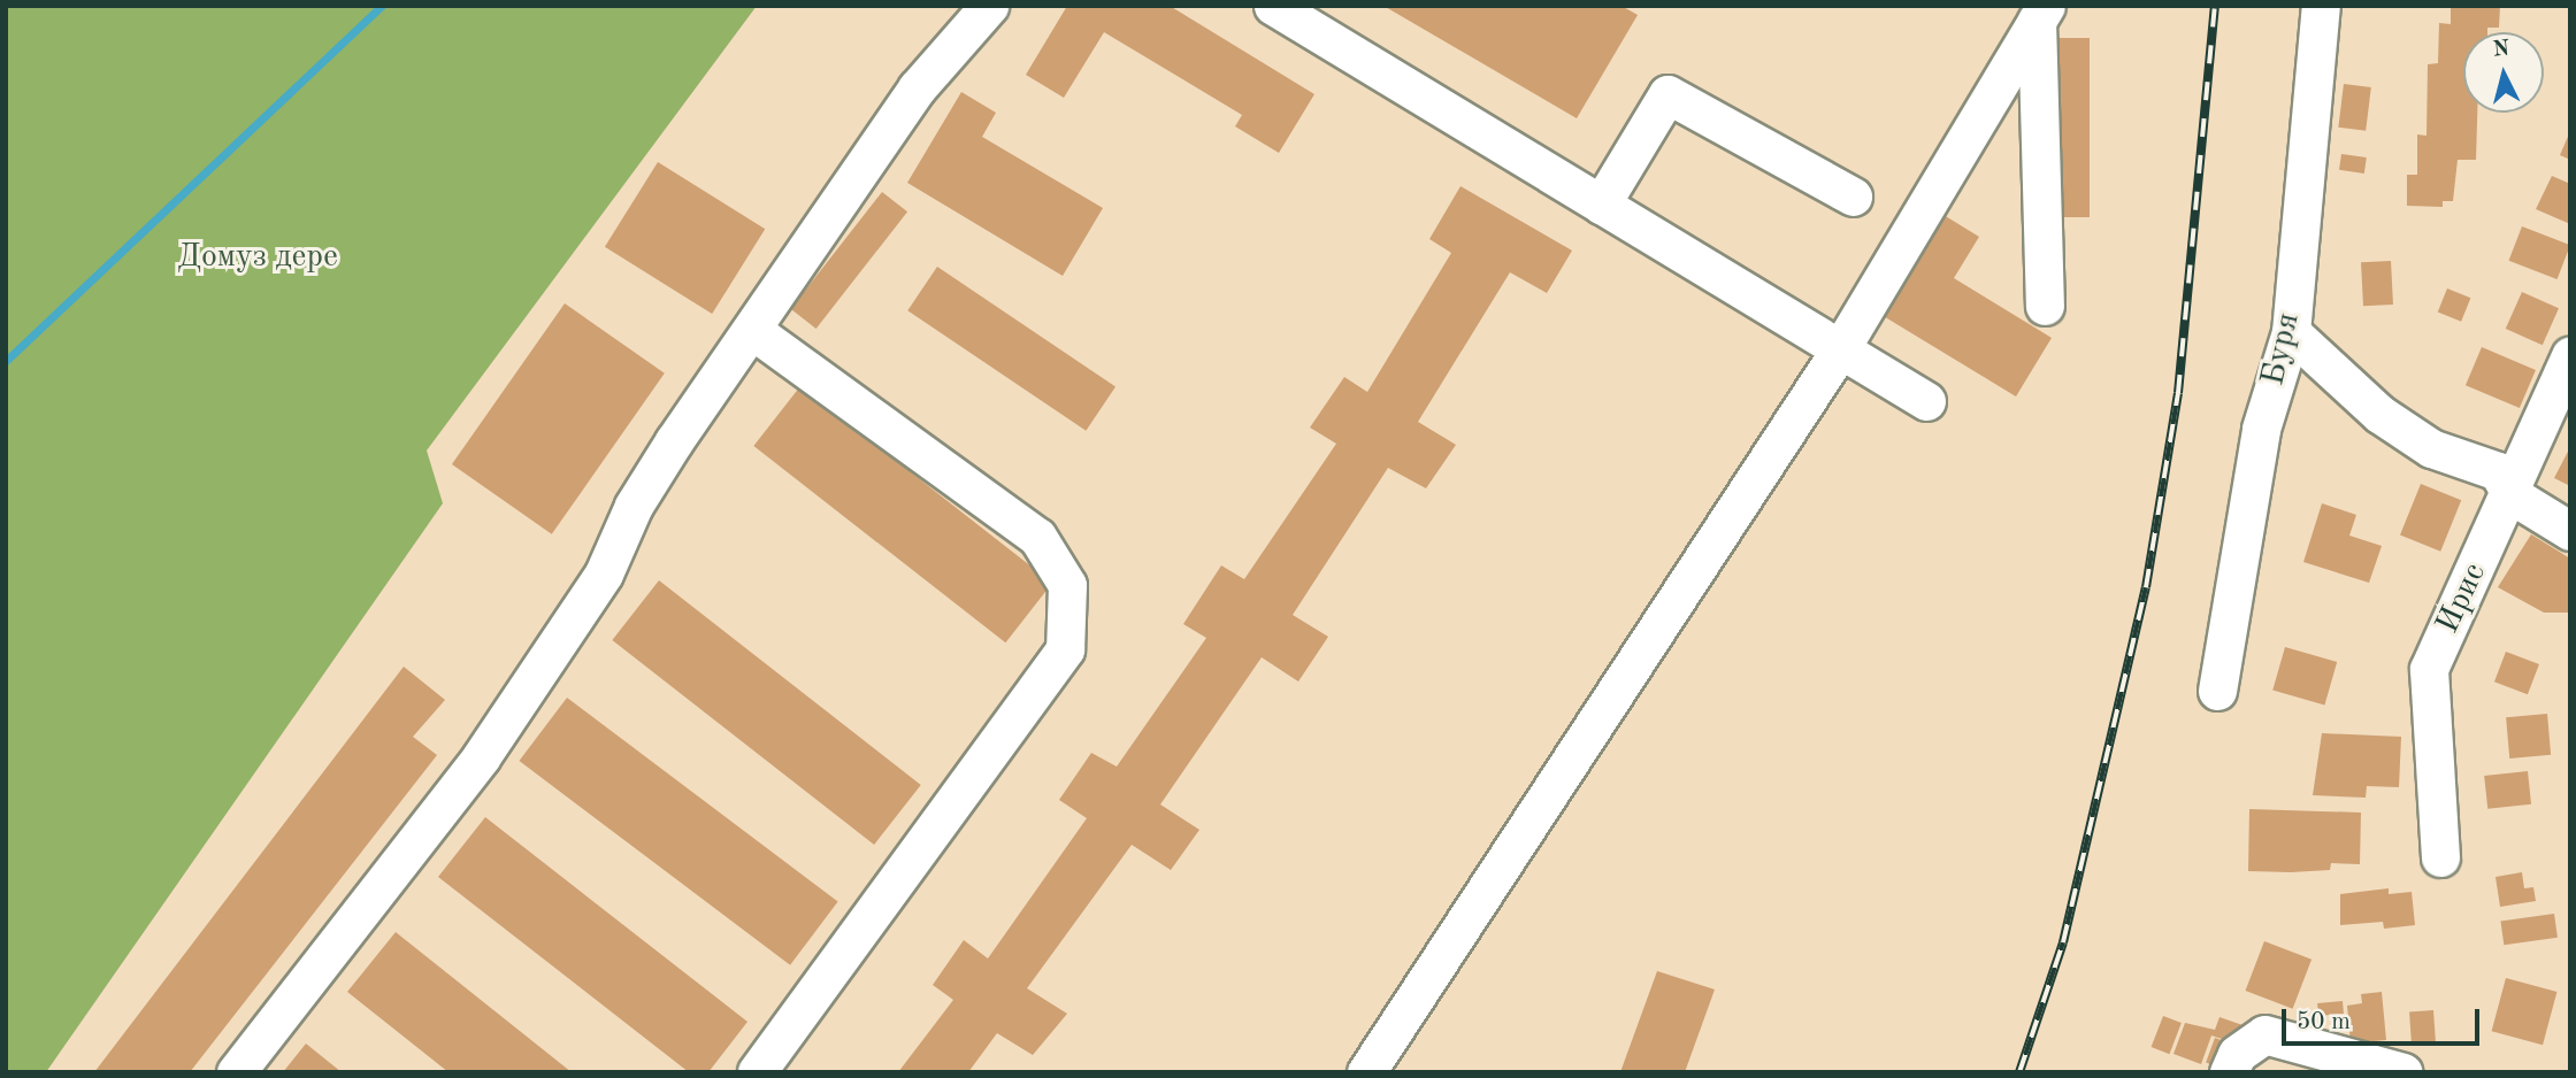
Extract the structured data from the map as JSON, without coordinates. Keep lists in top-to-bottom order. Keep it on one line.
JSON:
{"streets":{"street":["Буря","Ирис"]},"parks":["Домуз дере"],"scale_bar":"50 m","north":"top"}
